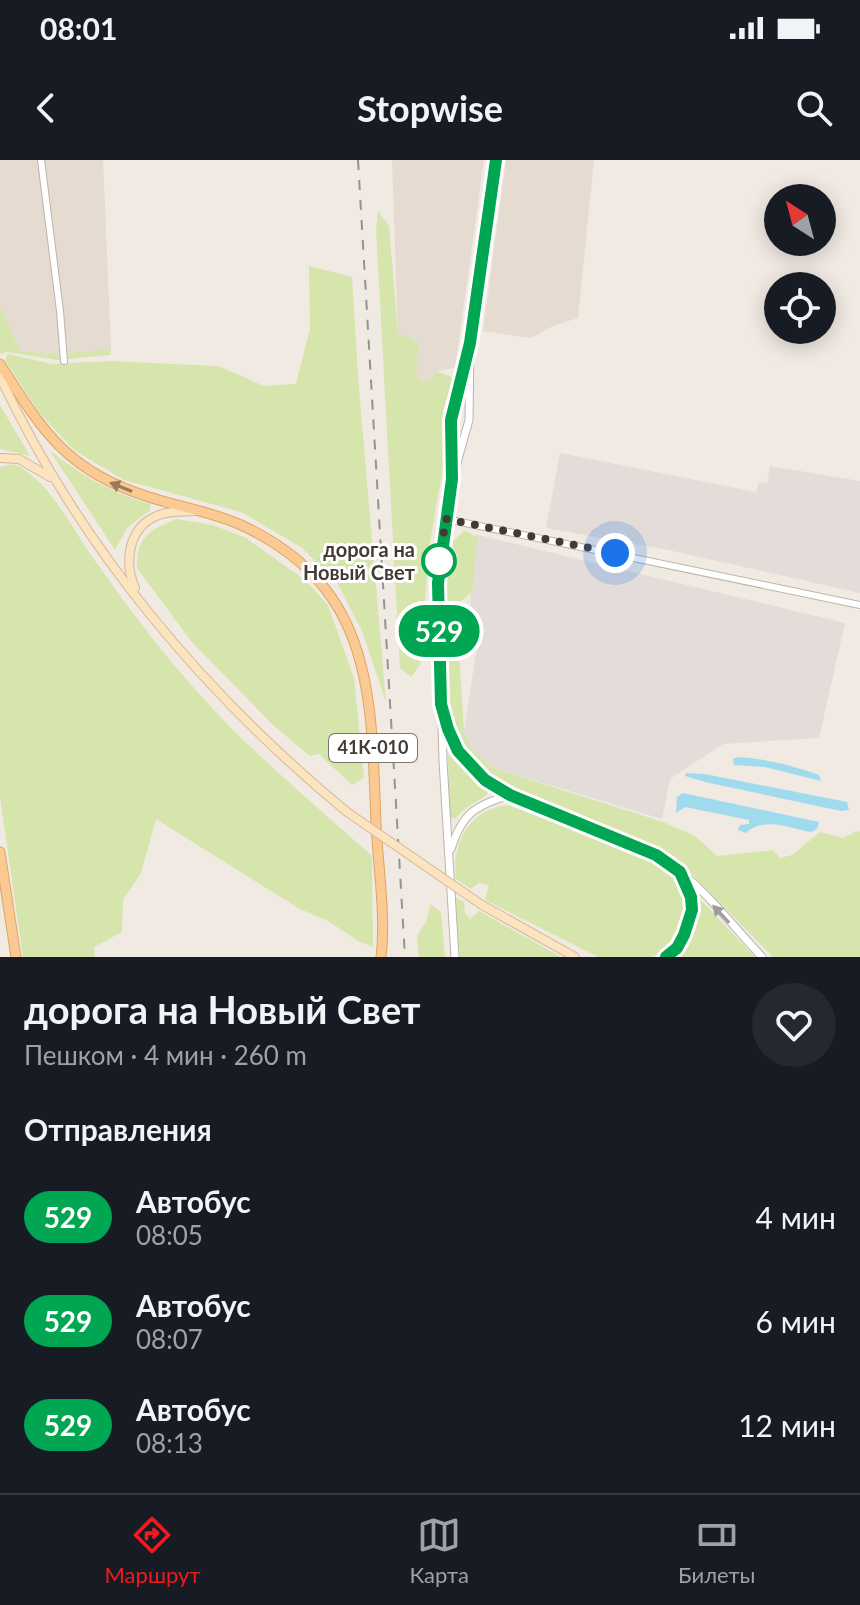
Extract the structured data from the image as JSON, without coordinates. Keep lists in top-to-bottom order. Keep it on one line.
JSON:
{"streets":{"main road":["41К-010"]},"places":["дорога на Новый Свет"],"lines":["bus line 529"],"north":"top left","page":{"status":"08:01","header":"Stopwise","on_map":"529","heading":[["дорога на Новый Свет","Пешком · 4 мин · 260 m"],"Отправления"],"list":[{"mark":"529","name":"Автобус","note":"08:05","value":"4 мин"},{"mark":"529","name":"Автобус","note":"08:07","value":"6 мин"},{"mark":"529","name":"Автобус","note":"08:13","value":"12 мин"}],"tabs":["Маршрут","Карта","Билеты"]}}
